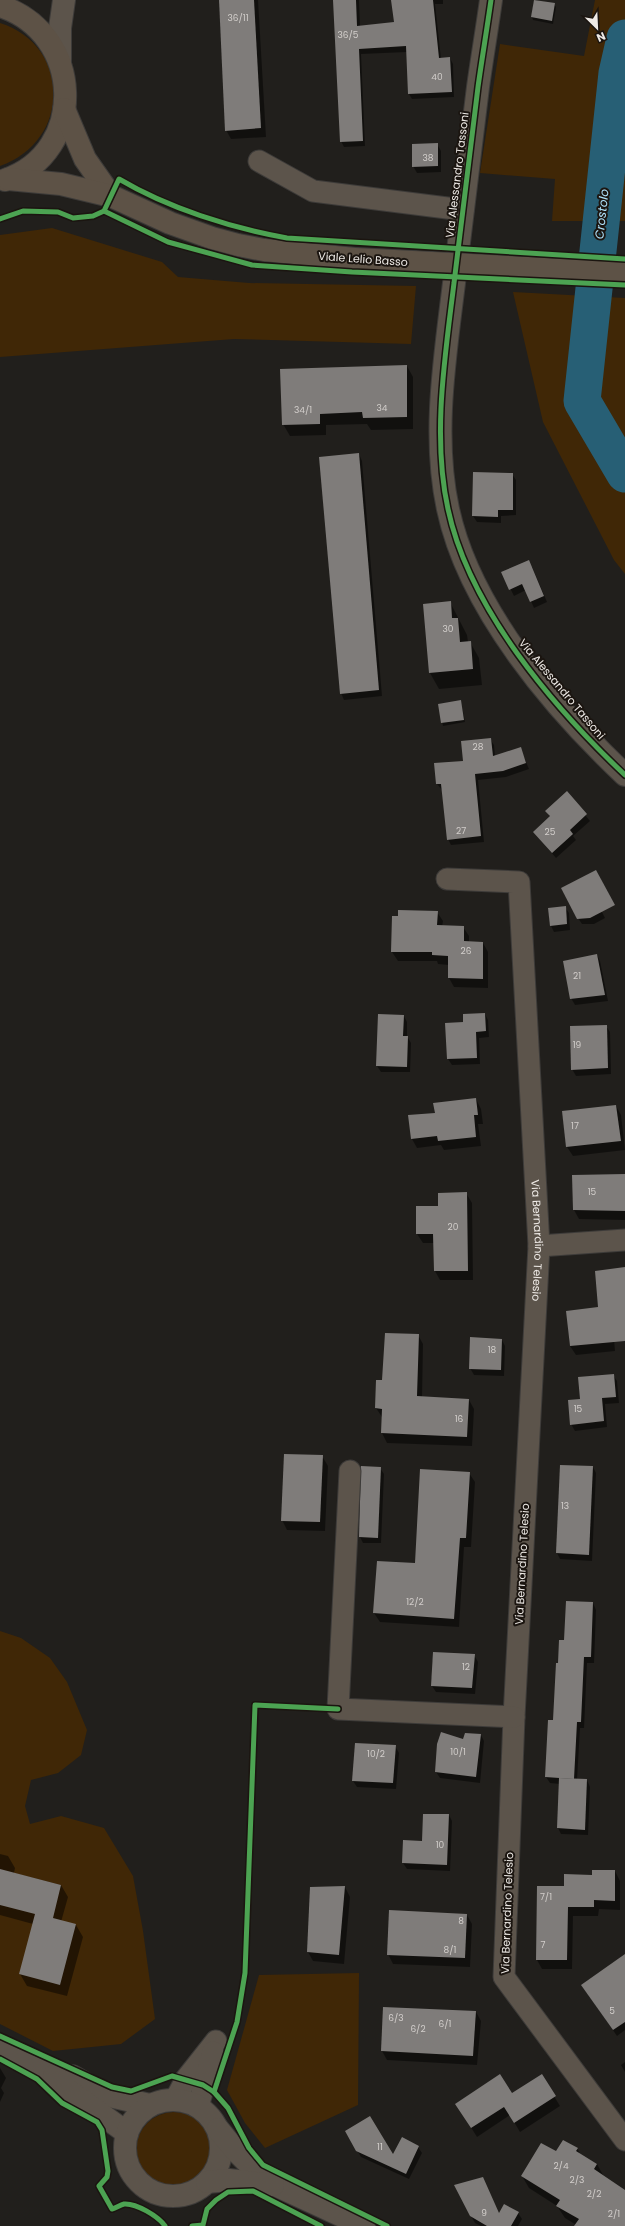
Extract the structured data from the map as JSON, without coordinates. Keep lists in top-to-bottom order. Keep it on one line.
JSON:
{"streets":{"main road":["Viale Lelio Basso"],"street":["Via Alessandro Tassoni","Via Bernardino Telesio"]},"water":["Crostolo"],"house_numbers":["36/11","36/5","40","38","34","34/1","30","28","27","25","26","21","19","17","15","20","18","15","16","13","12/2","12","10/1","10/2","10","7/1","8","7","8/1","5","6/3","6/1","6/2","11","2/4","2/3","2/2","9","2/1"],"north":"bottom right"}
